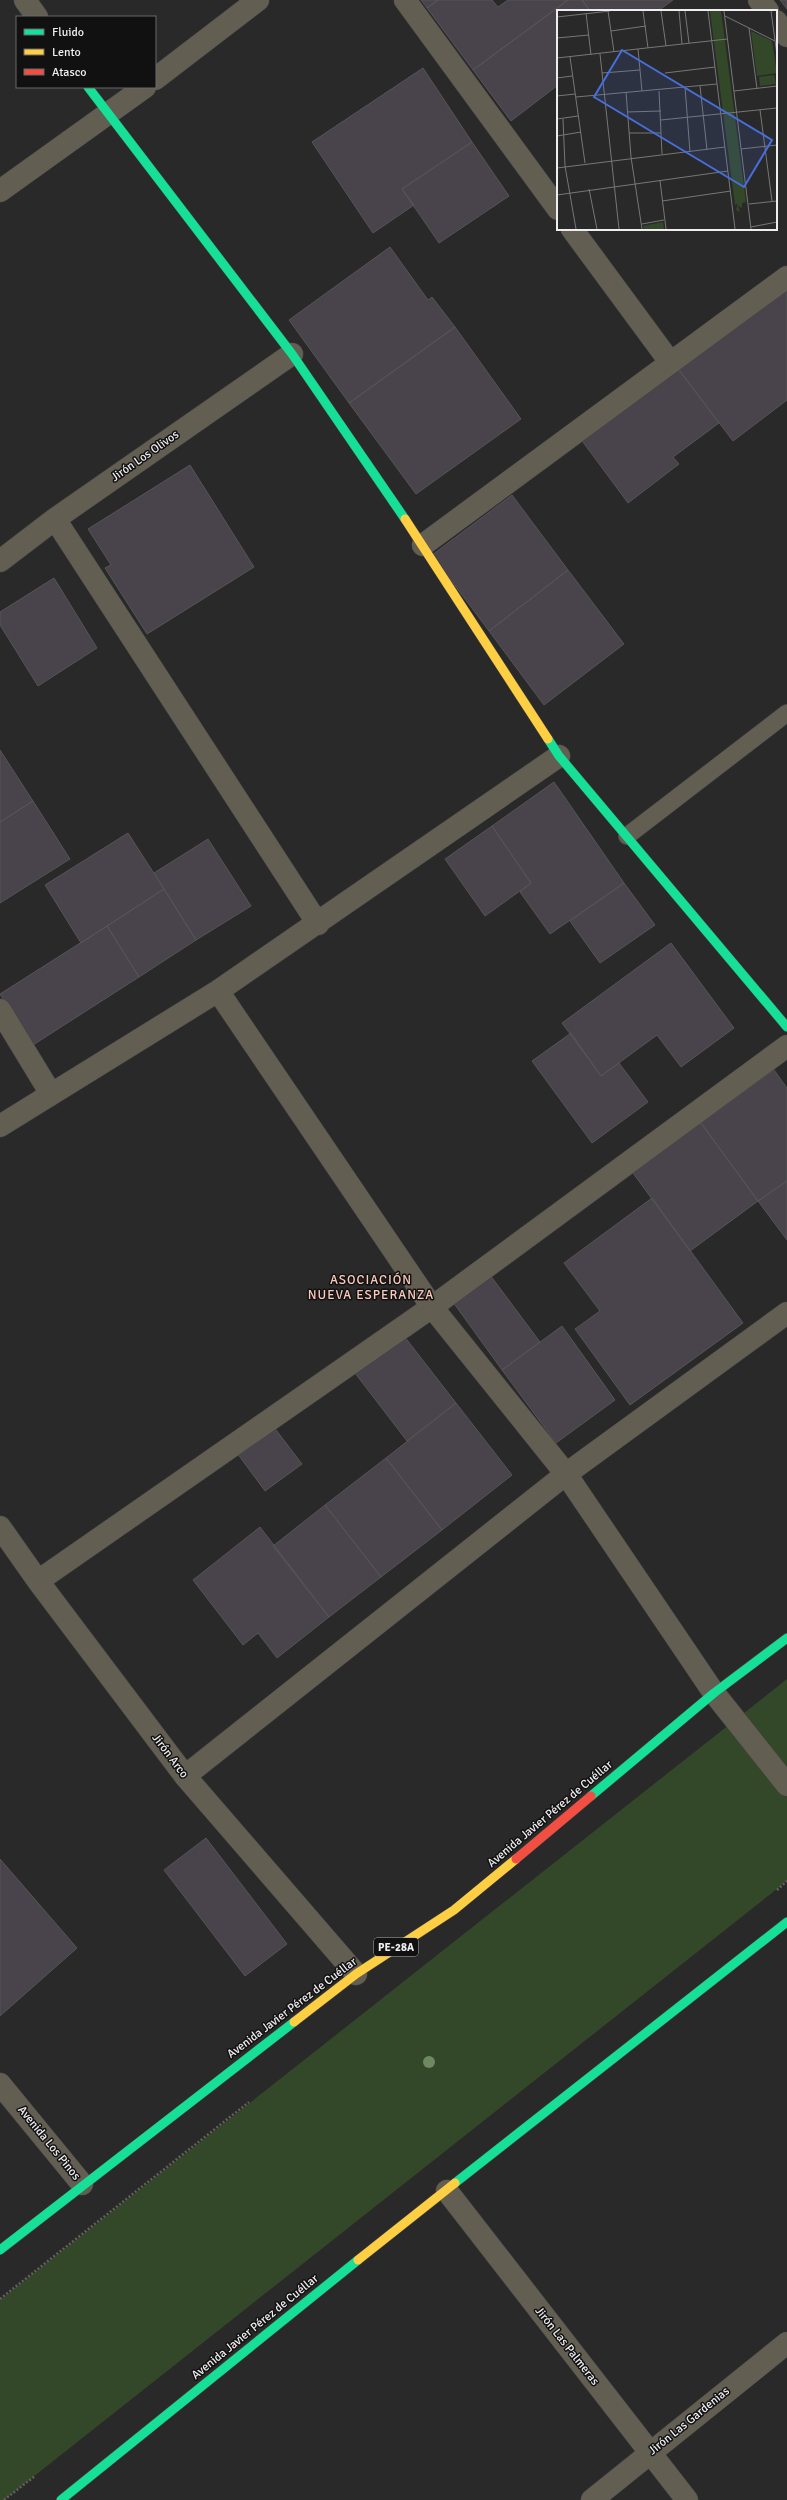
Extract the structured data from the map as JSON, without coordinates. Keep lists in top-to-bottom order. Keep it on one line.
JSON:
{"streets":{"main road":["Avenida Javier Pérez de Cuéllar","PE-28A"],"street":["Jirón Los Olivos","Jirón Arco","Avenida Los Pinos","Jirón Las Palmeras","Jirón Las Gardenias"]},"crossings":[["Jirón Arco","Avenida Javier Pérez de Cuéllar"],["Avenida Javier Pérez de Cuéllar","Avenida Los Pinos"],["Avenida Javier Pérez de Cuéllar","Jirón Las Palmeras"],["Jirón Las Palmeras","Jirón Las Gardenias"]],"districts":["ASOCIACIÓN NUEVA ESPERANZA"],"legend":["Fluido","Lento","Atasco"]}
